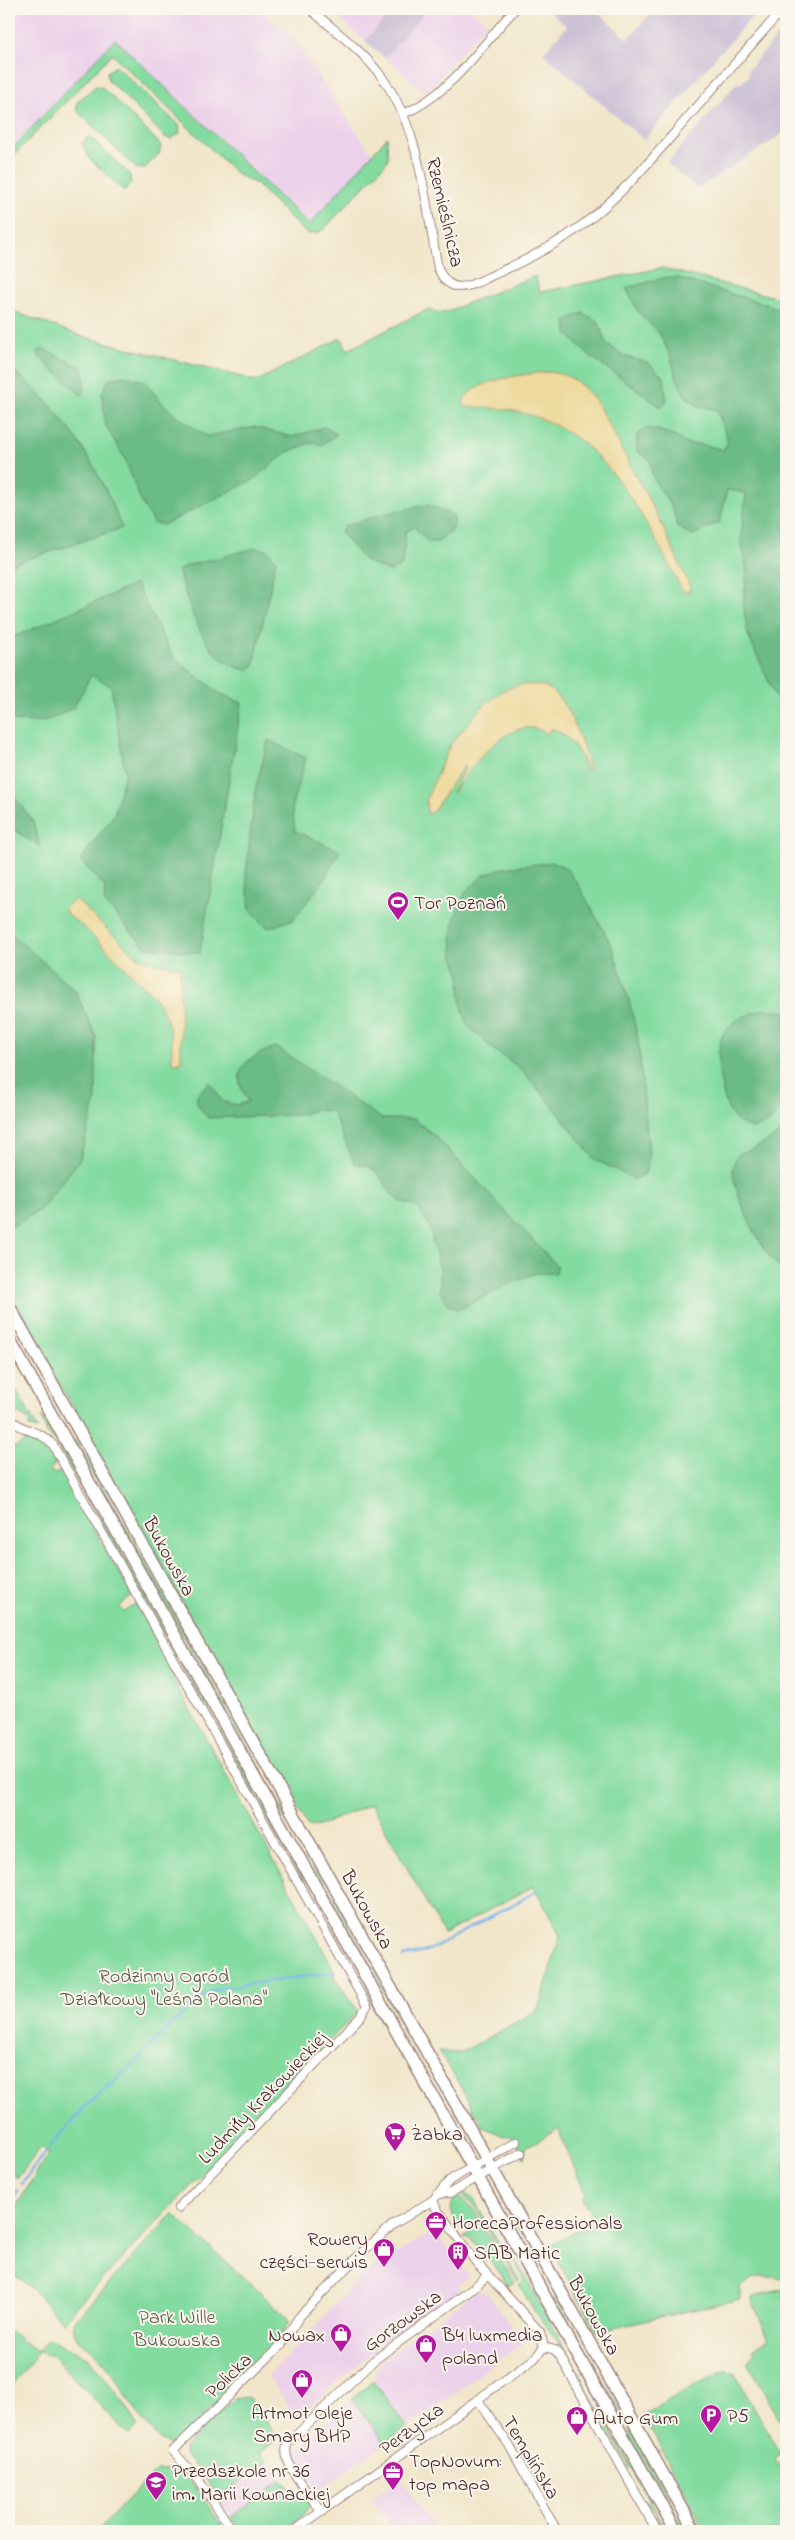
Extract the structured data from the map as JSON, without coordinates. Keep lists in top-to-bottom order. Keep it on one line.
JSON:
{"streets":{"main road":["Bukowska"],"street":["Rzemieślnicza","Ludmiły Krakowieckiej","Gorzowska","Policka","Perzycka","Templińska"]},"crossings":[["Bukowska","Policka"],["Gorzowska","Perzycka"],["Perzycka","Templińska"]],"parks":["Rodzinny Ogród Działkowy \"Leśna Polana\"","Park Wille Bukowska"],"places":{"sports":["Tor Poznań"],"supermarket":["Żabka"],"office":["HorecaProfessionals","TopNovum: top mapa"],"shop":["Rowery części-serwis","Nowax","B4 luxmedia poland","Artmot Oleje Smary BHP","Auto Gum"],"building":["SAB Matic"],"parking":["P5"],"school or university":["Przedszkole nr 36 im. Marii Kownackiej"]}}
